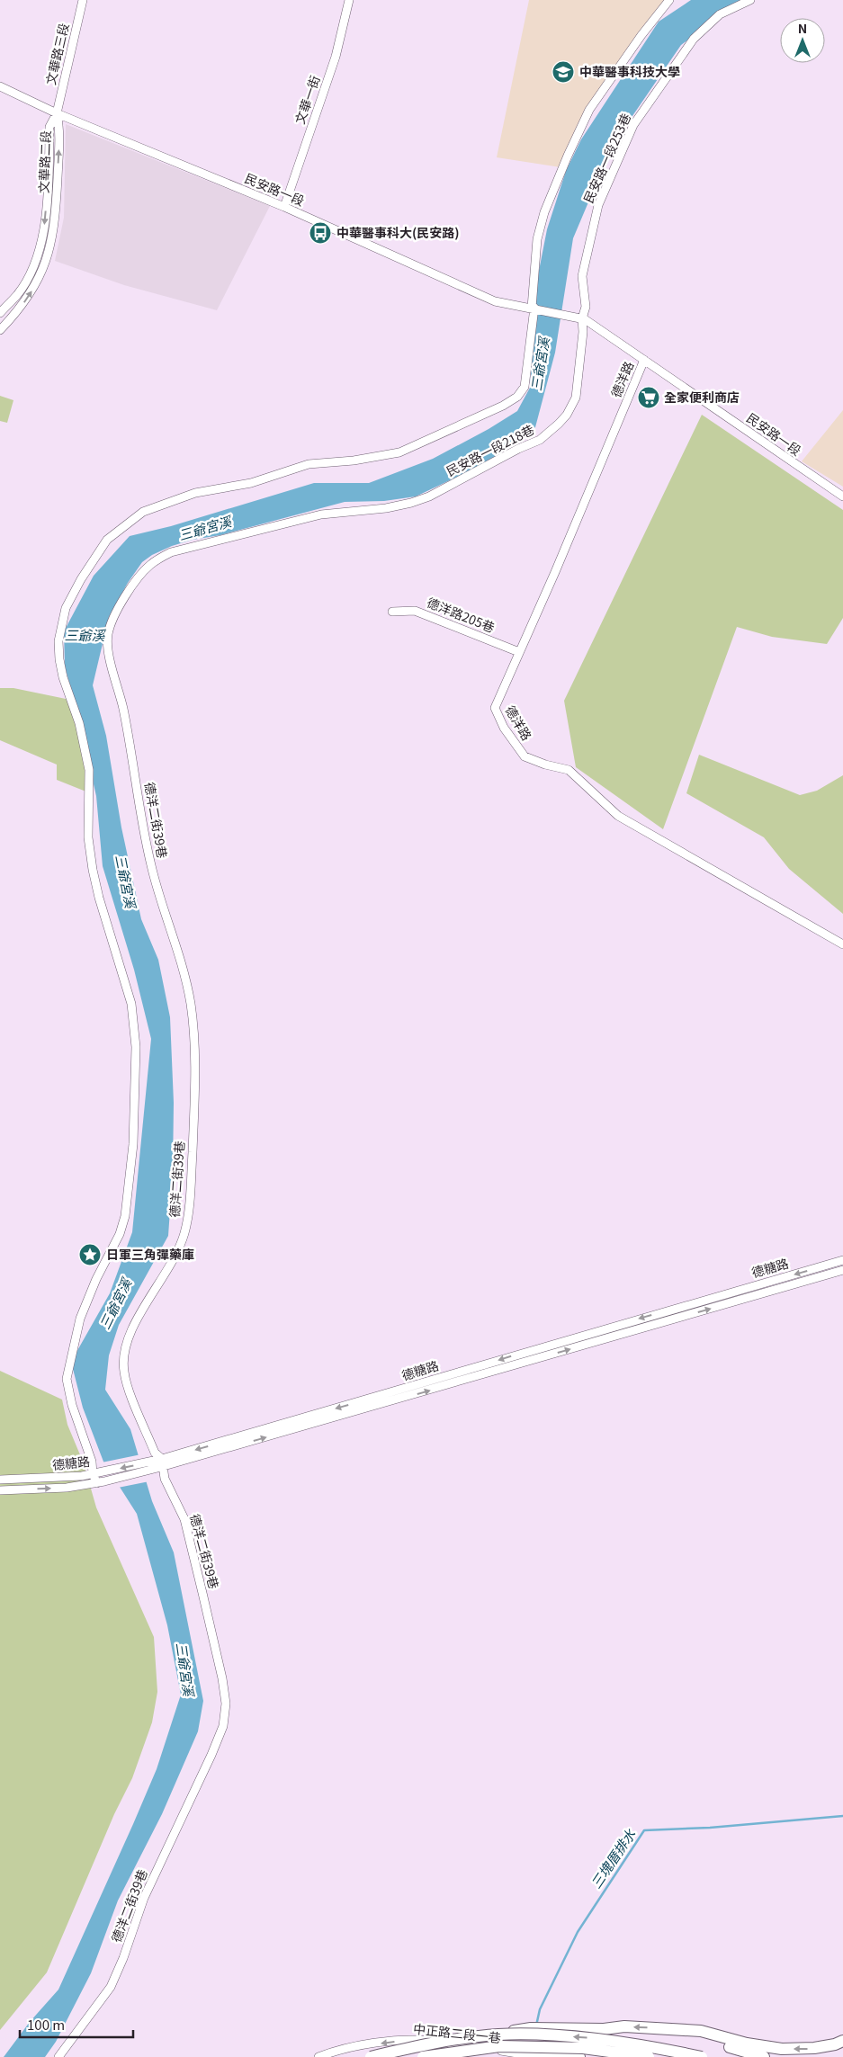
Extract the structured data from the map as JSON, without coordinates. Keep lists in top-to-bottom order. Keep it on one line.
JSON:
{"streets":{"street":["文華路三段","文華一街","民安路一段253巷","文華路二段","民安路一段","德洋路","民安路一段218巷","德洋路205巷","德洋二街39巷","德糖路","中正路二段一巷"]},"crossings":[["文華路三段","文華路二段"],["文華路三段","民安路一段"],["文華一街","民安路一段"],["民安路一段253巷","民安路一段"],["民安路一段253巷","民安路一段218巷"],["文華路二段","民安路一段"],["民安路一段","德洋路"],["民安路一段","民安路一段218巷"],["德洋路","德洋路205巷"],["民安路一段218巷","德洋二街39巷"],["德洋二街39巷","德糖路"]],"one_way":["中正路二段一巷"],"water":["三爺宮溪","三爺溪","三塊厝排水"],"places":{"school or university":["中華醫事科技大學"],"bus stop":["中華醫事科大(民安路)"],"supermarket":["全家便利商店"],"place":["日軍三角彈藥庫"]},"scale_bar":"100 m","north":"top"}
